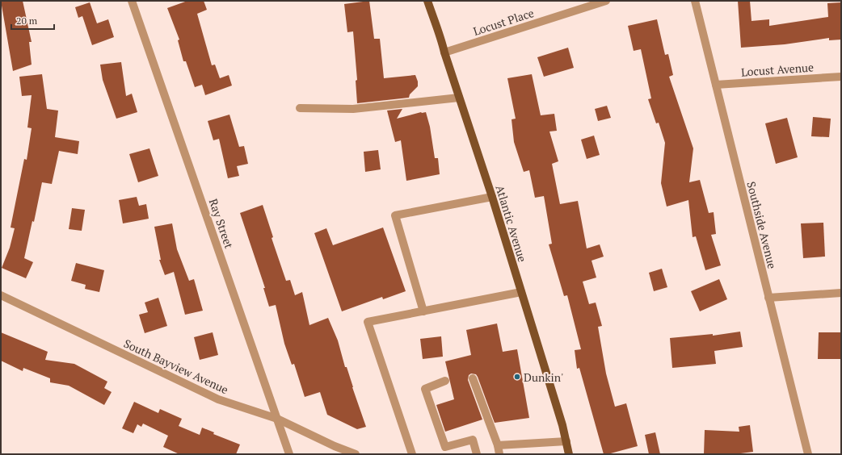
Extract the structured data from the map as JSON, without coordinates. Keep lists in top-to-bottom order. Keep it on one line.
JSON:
{"streets":{"main road":["Atlantic Avenue"],"street":["Locust Place","Locust Avenue","Ray Street","Southside Avenue","South Bayview Avenue"]},"crossings":[["Locust Place","Atlantic Avenue"],["Locust Avenue","Southside Avenue"],["Ray Street","South Bayview Avenue"]],"places":["Dunkin'"],"scale_bar":"20 m"}
